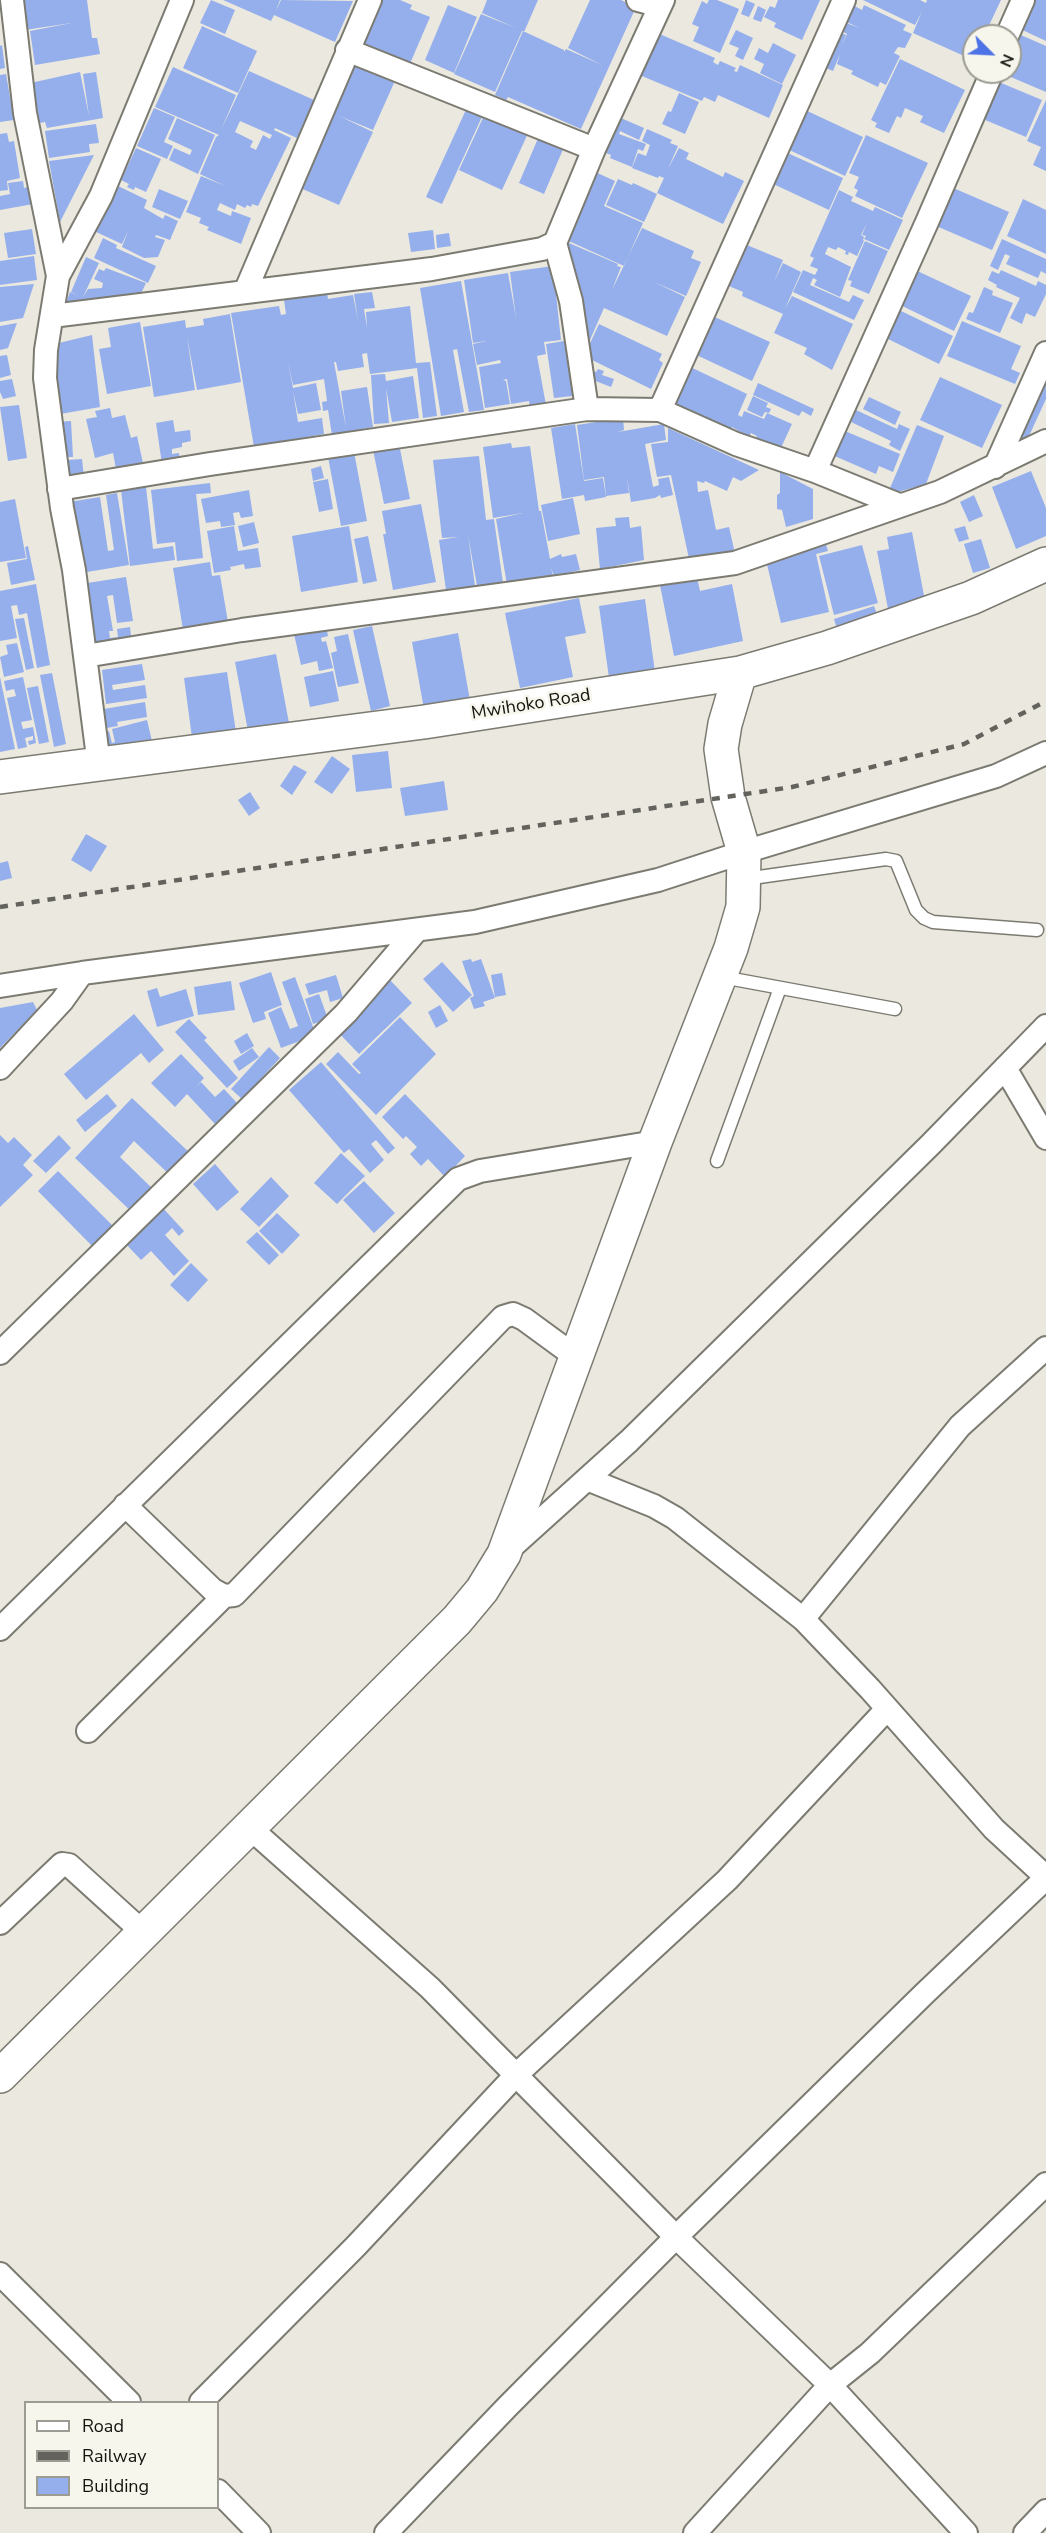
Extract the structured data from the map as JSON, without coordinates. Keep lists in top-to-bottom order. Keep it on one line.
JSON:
{"streets":{"street":["Mwihoko Road"]},"legend":["Road","Railway","Building"],"north":"bottom right"}
